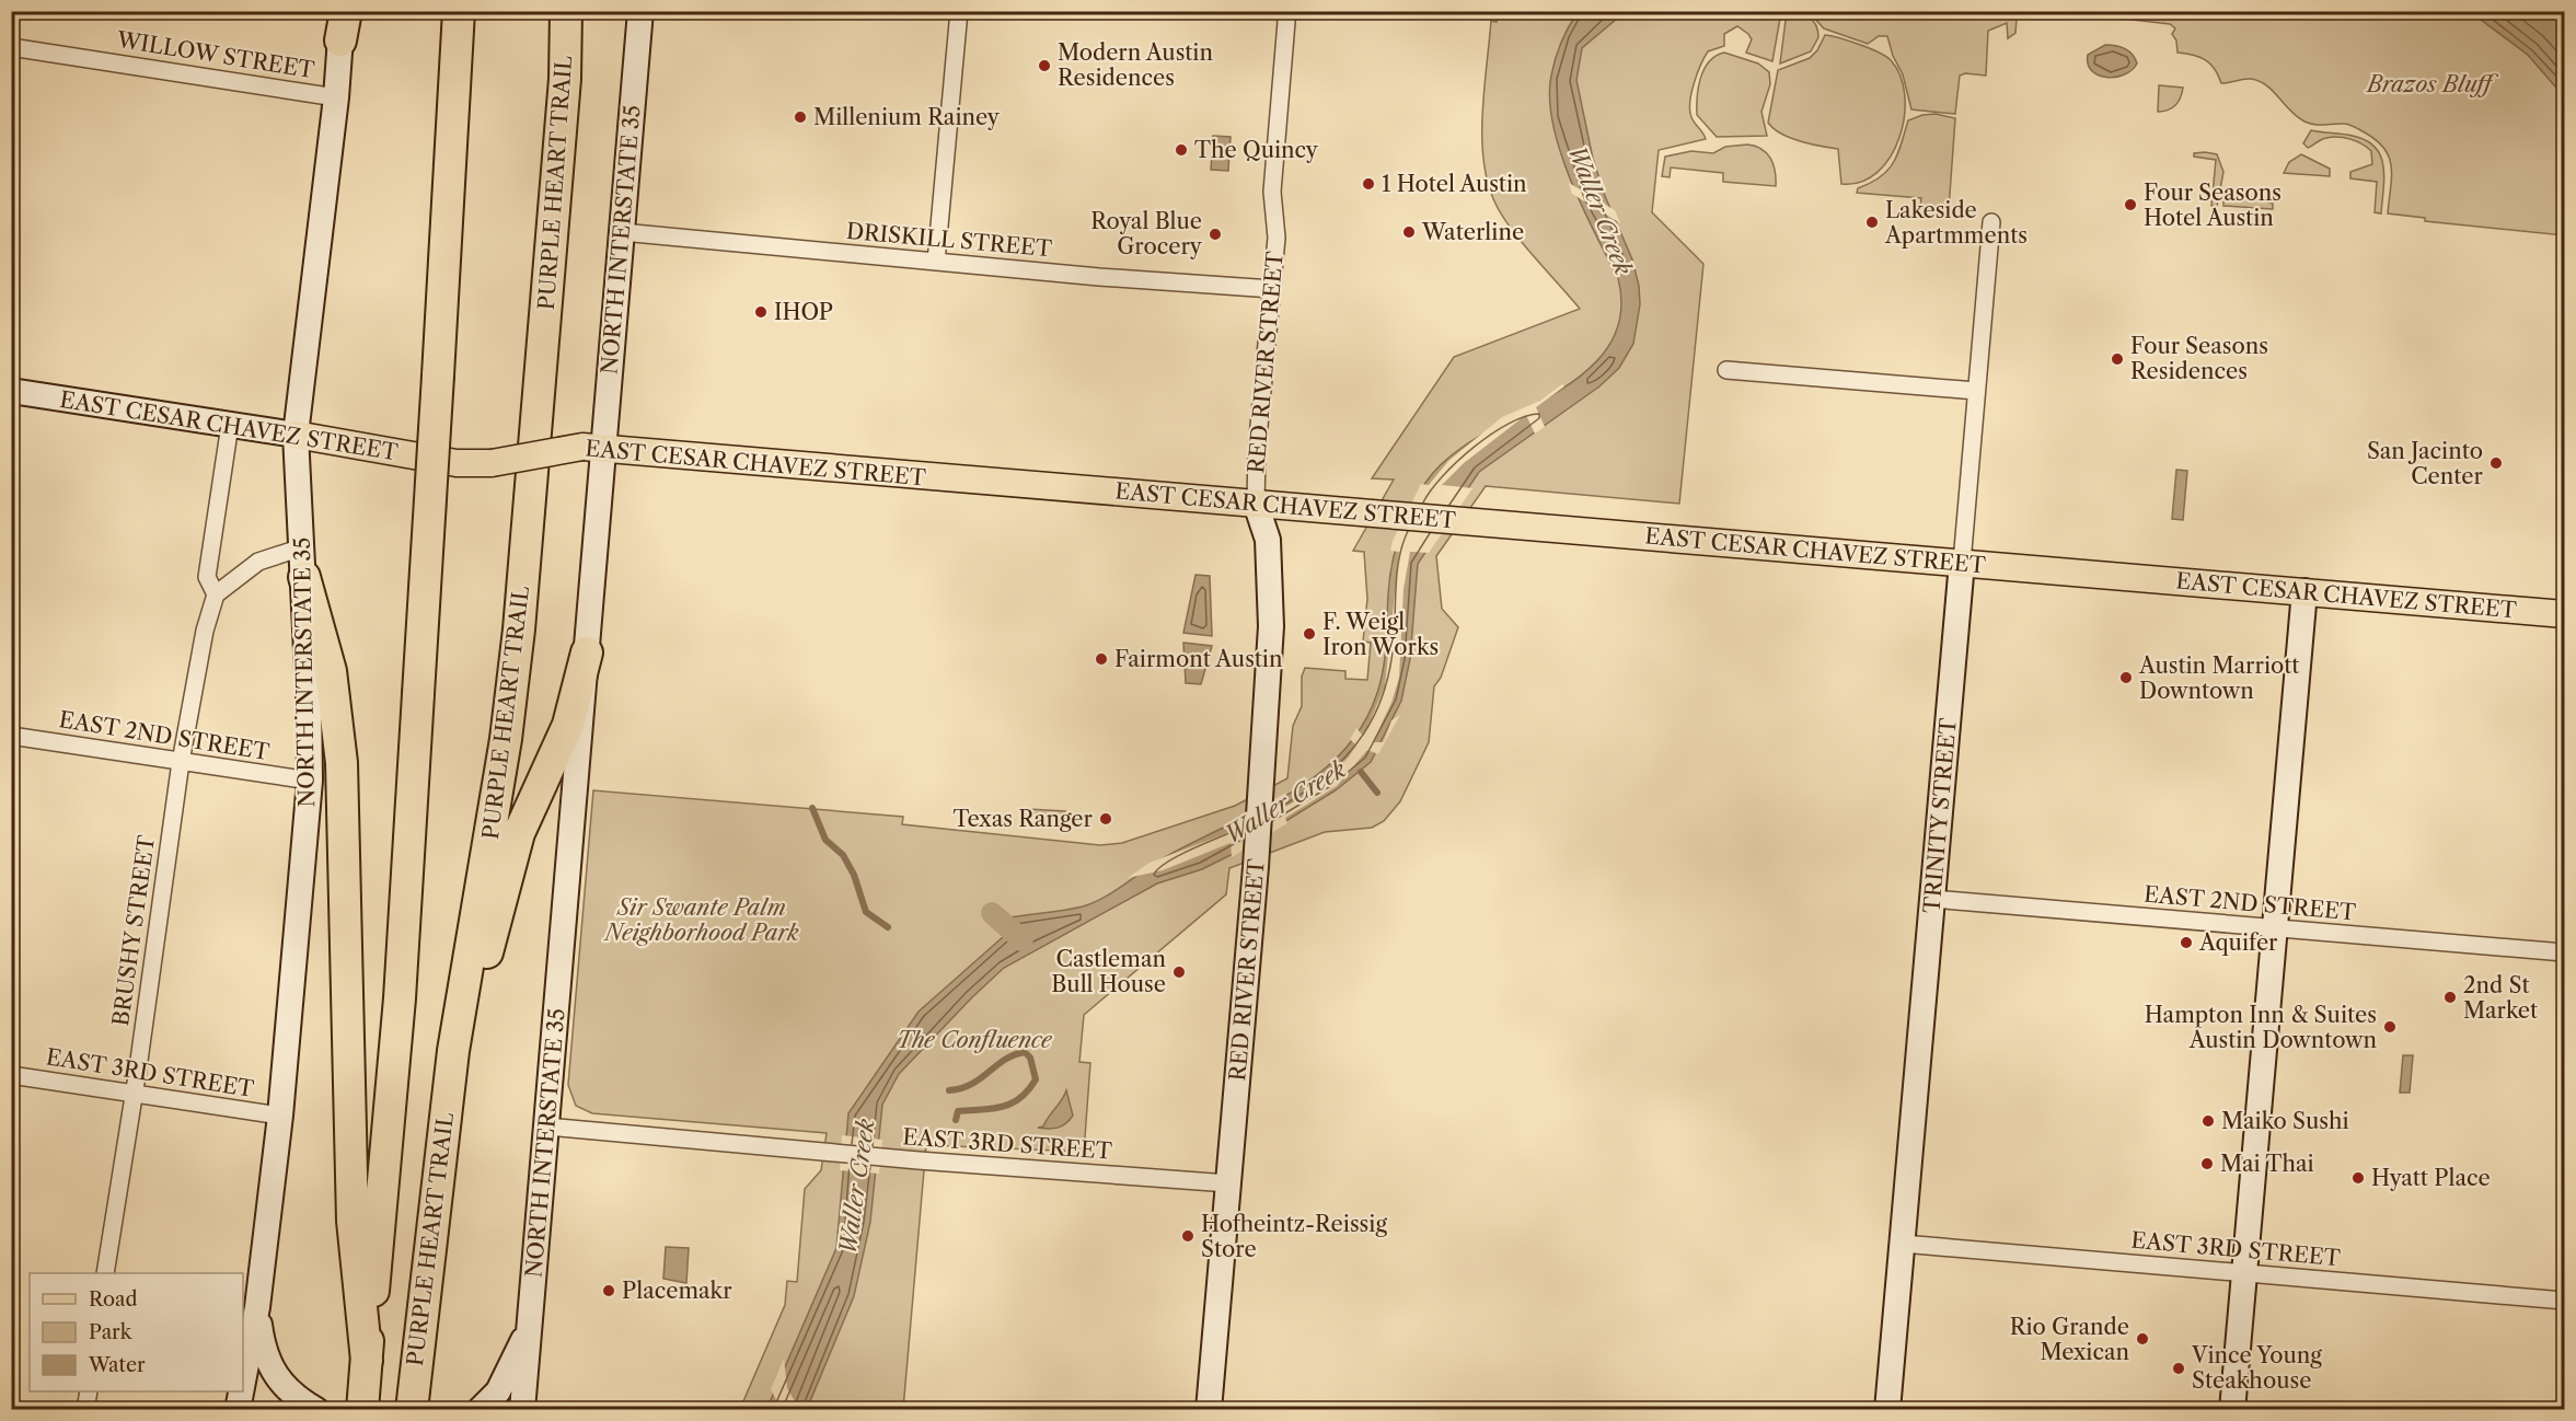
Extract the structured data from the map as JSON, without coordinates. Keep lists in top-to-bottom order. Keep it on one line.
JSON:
{"streets":{"highway":["PURPLE HEART TRAIL"],"main road":["NORTH INTERSTATE 35","RED RIVER STREET","EAST CESAR CHAVEZ STREET","TRINITY STREET"],"street":["WILLOW STREET","DRISKILL STREET","EAST 2ND STREET","BRUSHY STREET","EAST 3RD STREET"]},"crossings":[["WILLOW STREET","NORTH INTERSTATE 35"],["NORTH INTERSTATE 35","DRISKILL STREET"],["NORTH INTERSTATE 35","EAST CESAR CHAVEZ STREET"],["NORTH INTERSTATE 35","EAST 2ND STREET"],["NORTH INTERSTATE 35","EAST 3RD STREET"],["DRISKILL STREET","RED RIVER STREET"],["RED RIVER STREET","EAST CESAR CHAVEZ STREET"],["RED RIVER STREET","EAST 3RD STREET"],["EAST CESAR CHAVEZ STREET","TRINITY STREET"],["EAST CESAR CHAVEZ STREET","BRUSHY STREET"],["EAST 2ND STREET","TRINITY STREET"],["EAST 2ND STREET","BRUSHY STREET"],["TRINITY STREET","EAST 3RD STREET"],["BRUSHY STREET","EAST 3RD STREET"]],"water":["Waller Creek"],"parks":["Brazos Bluff","Sir Swante Palm Neighborhood Park","The Confluence"],"places":["Modern Austin Residences","Millenium Rainey","The Quincy","1 Hotel Austin","Four Seasons Hotel Austin","Lakeside Apartmments","Waterline","Royal Blue Grocery","IHOP","Four Seasons Residences","San Jacinto Center","F. Weigl Iron Works","Fairmont Austin","Austin Marriott Downtown","Texas Ranger","Aquifer","Castleman Bull House","2nd St Market","Hampton Inn & Suites Austin Downtown","Maiko Sushi","Mai Thai","Hyatt Place","Hofheintz-Reissig Store","Placemakr","Rio Grande Mexican","Vince Young Steakhouse"],"legend":["Road","Park","Water"]}
